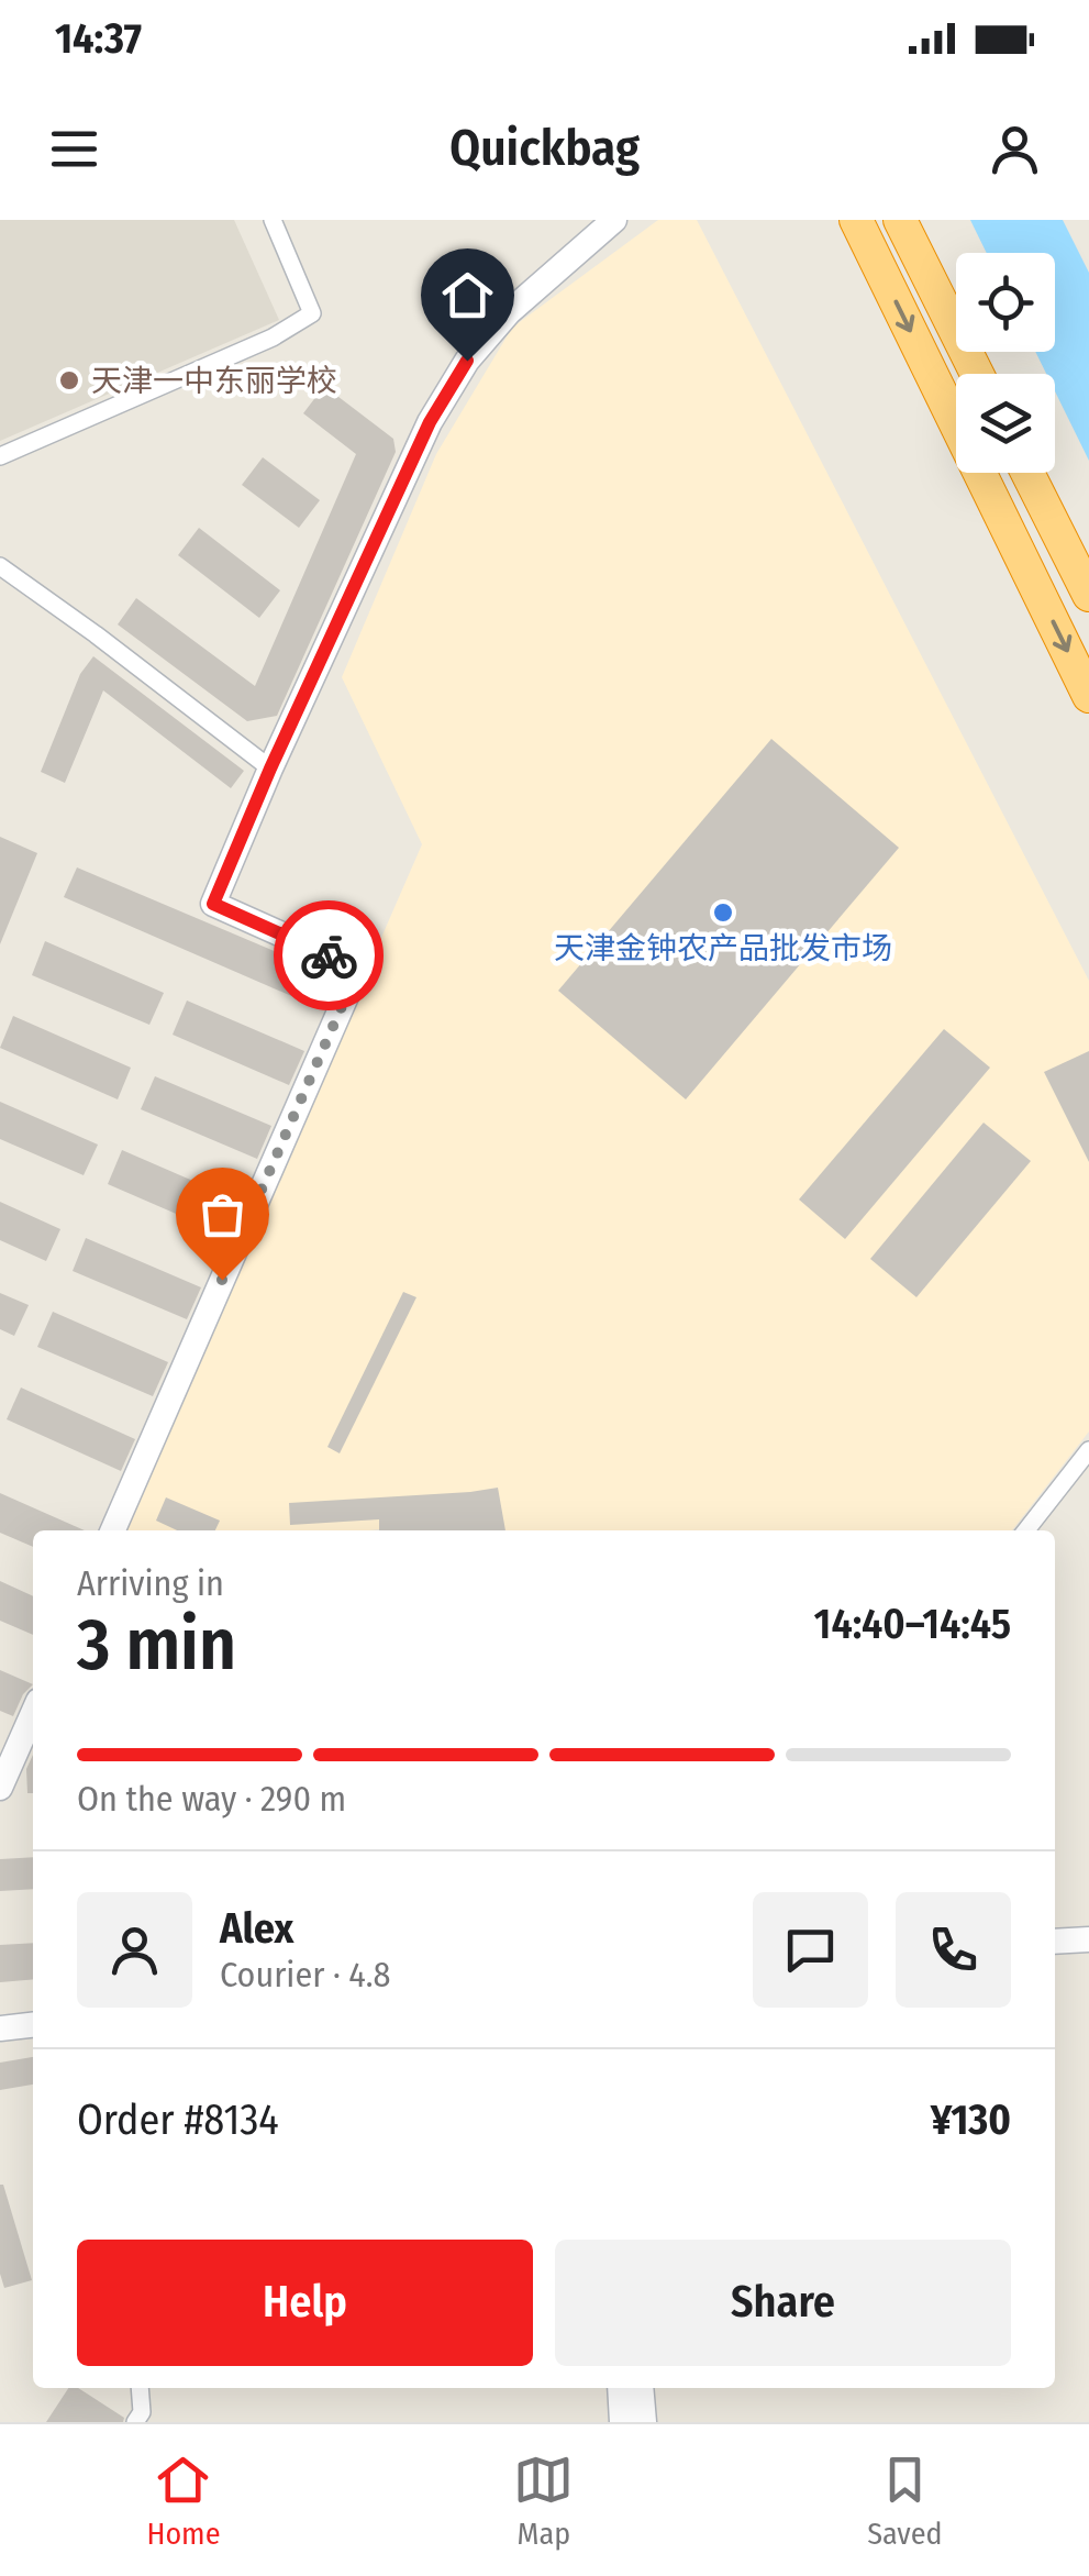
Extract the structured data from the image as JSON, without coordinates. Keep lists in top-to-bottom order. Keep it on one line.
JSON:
{"places":["天津一中东丽学校","天津金钟农产品批发市场"],"page":{"status":"14:37","header":"Quickbag","heading":["3 min","Arriving in","14:40–14:45"],"panel":["Alex","Courier · 4.8","Order #8134","¥130"],"bar":"On the way · 290 m","buttons":["Help","Share"],"tabs":["Home","Map","Saved"]}}
